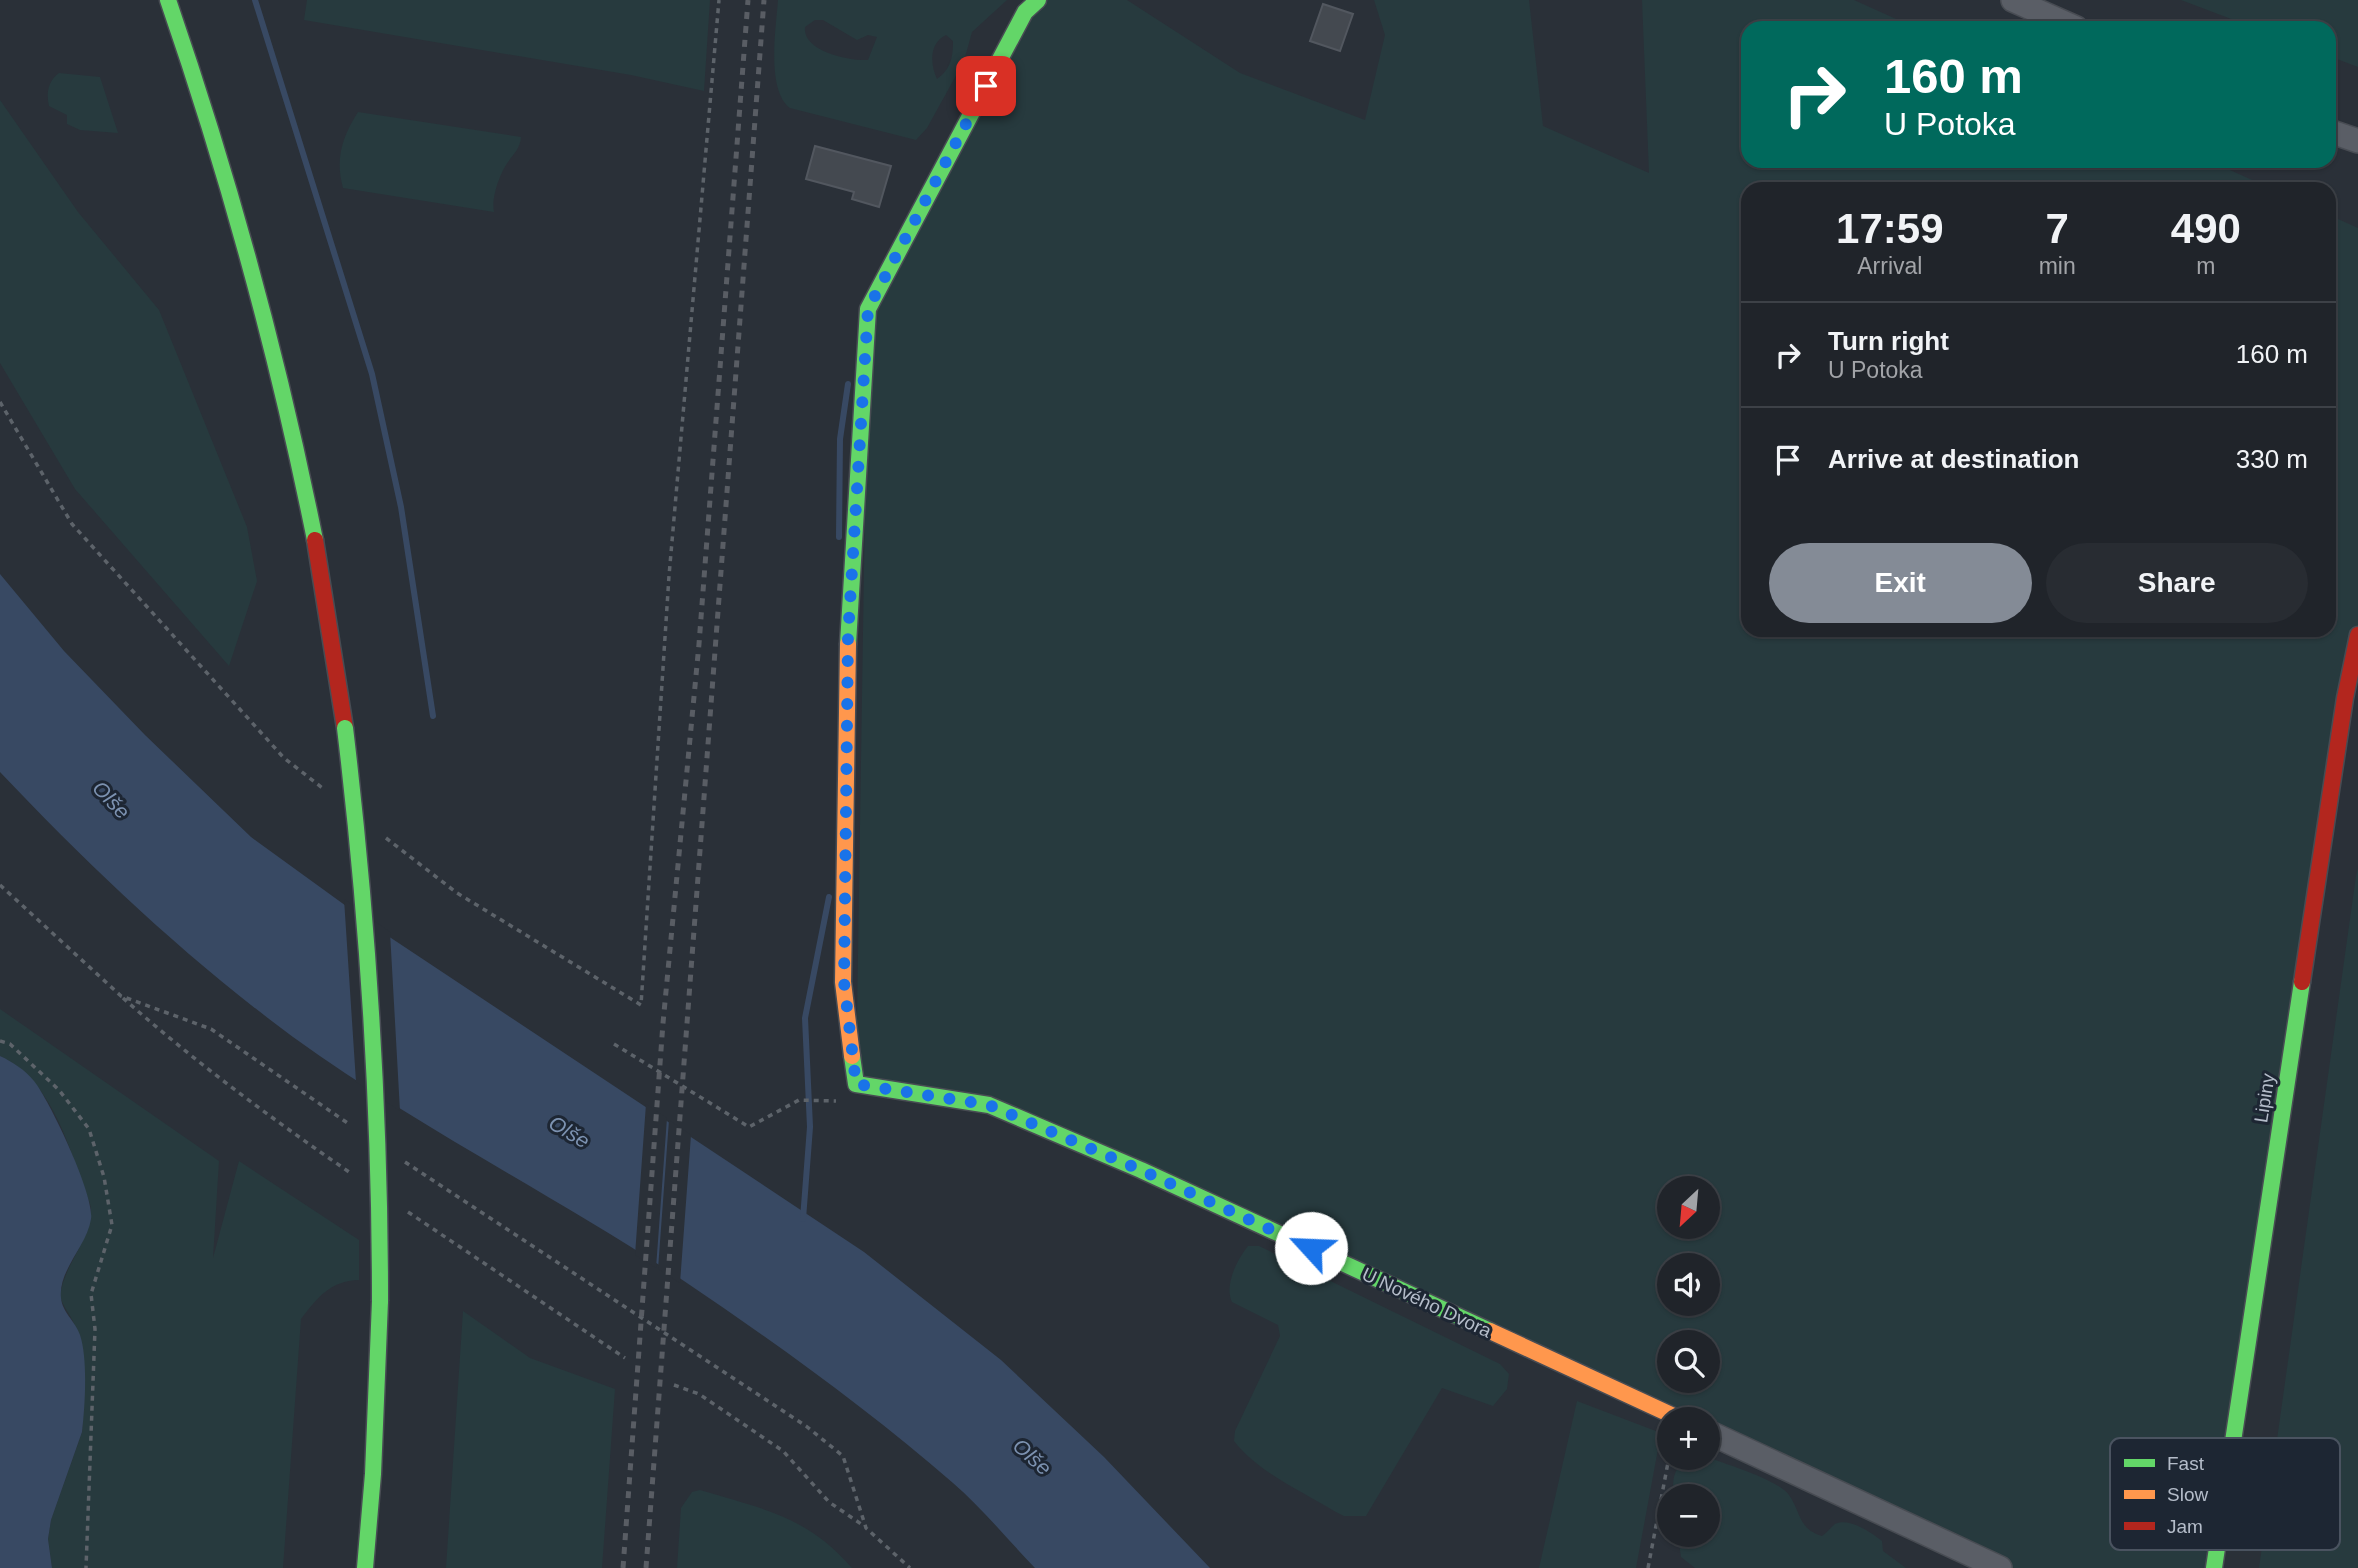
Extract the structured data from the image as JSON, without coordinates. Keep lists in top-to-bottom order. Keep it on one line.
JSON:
{"streets":{"street":["Lipiny","U Nového Dvora"]},"water":["Olše"],"legend":["Fast","Slow","Jam"],"north":"bottom left","page":{"turn":["160 m","U Potoka"],"eta":["17:59","Arrival","7","min","490","m"],"list":[{"name":"Turn right","note":"U Potoka","value":"160 m"},{"name":"Arrive at destination","value":"330 m"}],"buttons":["Exit","Share"],"map_buttons":["+","−"]}}
